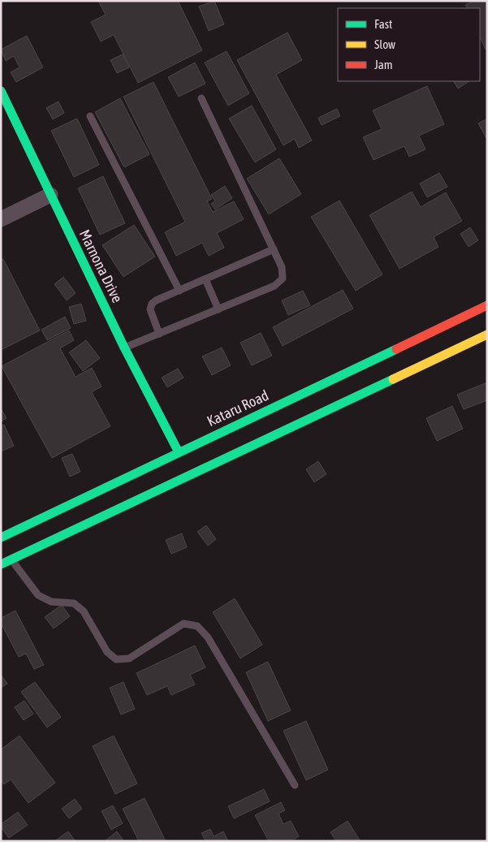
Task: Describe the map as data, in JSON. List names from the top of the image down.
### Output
{
  "streets": {
    "street": ["Marnona Drive", "Kataru Road"]
  },
  "crossings": [
    ["Marnona Drive", "Kataru Road"]
  ],
  "legend": ["Fast", "Slow", "Jam"]
}
